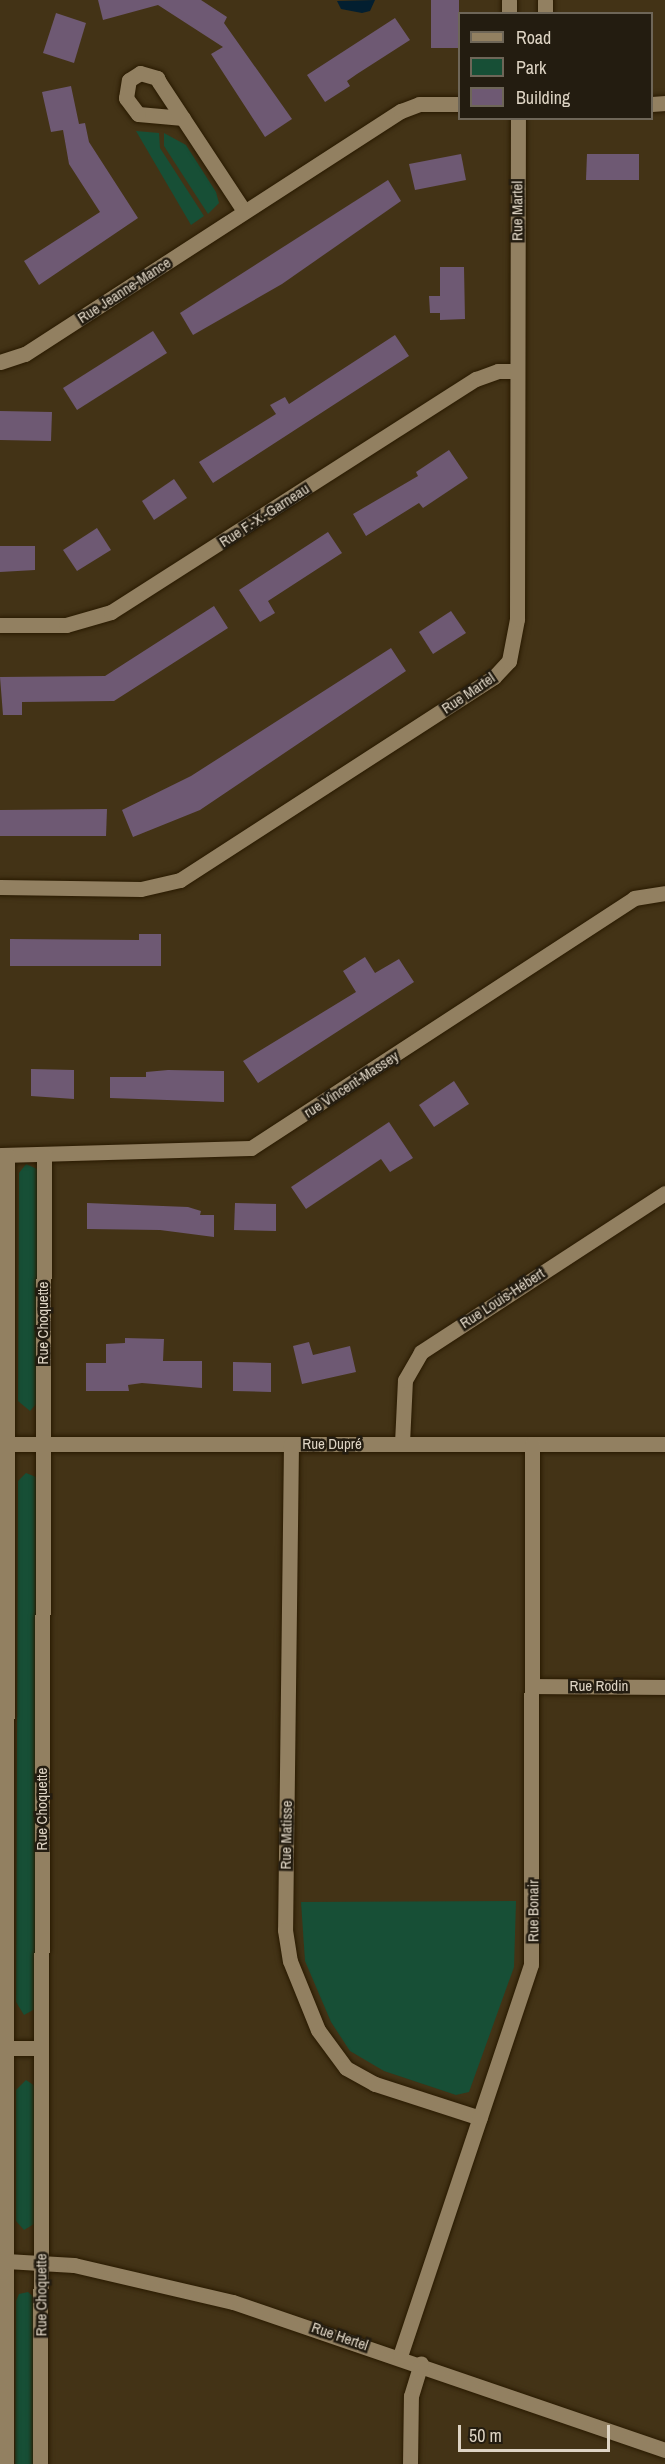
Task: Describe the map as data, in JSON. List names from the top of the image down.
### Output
{
  "streets": {
    "street": [
      "Rue Martel",
      "Rue Jeanne-Mance",
      "Rue F.-X.-Garneau",
      "rue Vincent-Massey",
      "Rue Louis-Hébert",
      "Rue Choquette",
      "Rue Dupré",
      "Rue Rodin",
      "Rue Matisse",
      "Rue Bonair",
      "Rue Hertel"
    ]
  },
  "crossings": [
    ["Rue Martel", "Rue F.-X.-Garneau"],
    ["rue Vincent-Massey", "Rue Choquette"],
    ["Rue Louis-Hébert", "Rue Dupré"],
    ["Rue Choquette", "Rue Dupré"],
    ["Rue Choquette", "Rue Hertel"],
    ["Rue Dupré", "Rue Matisse"],
    ["Rue Dupré", "Rue Bonair"],
    ["Rue Rodin", "Rue Bonair"],
    ["Rue Matisse", "Rue Bonair"],
    ["Rue Bonair", "Rue Hertel"]
  ],
  "legend": ["Road", "Park", "Building"],
  "scale_bar": "50 m"
}
